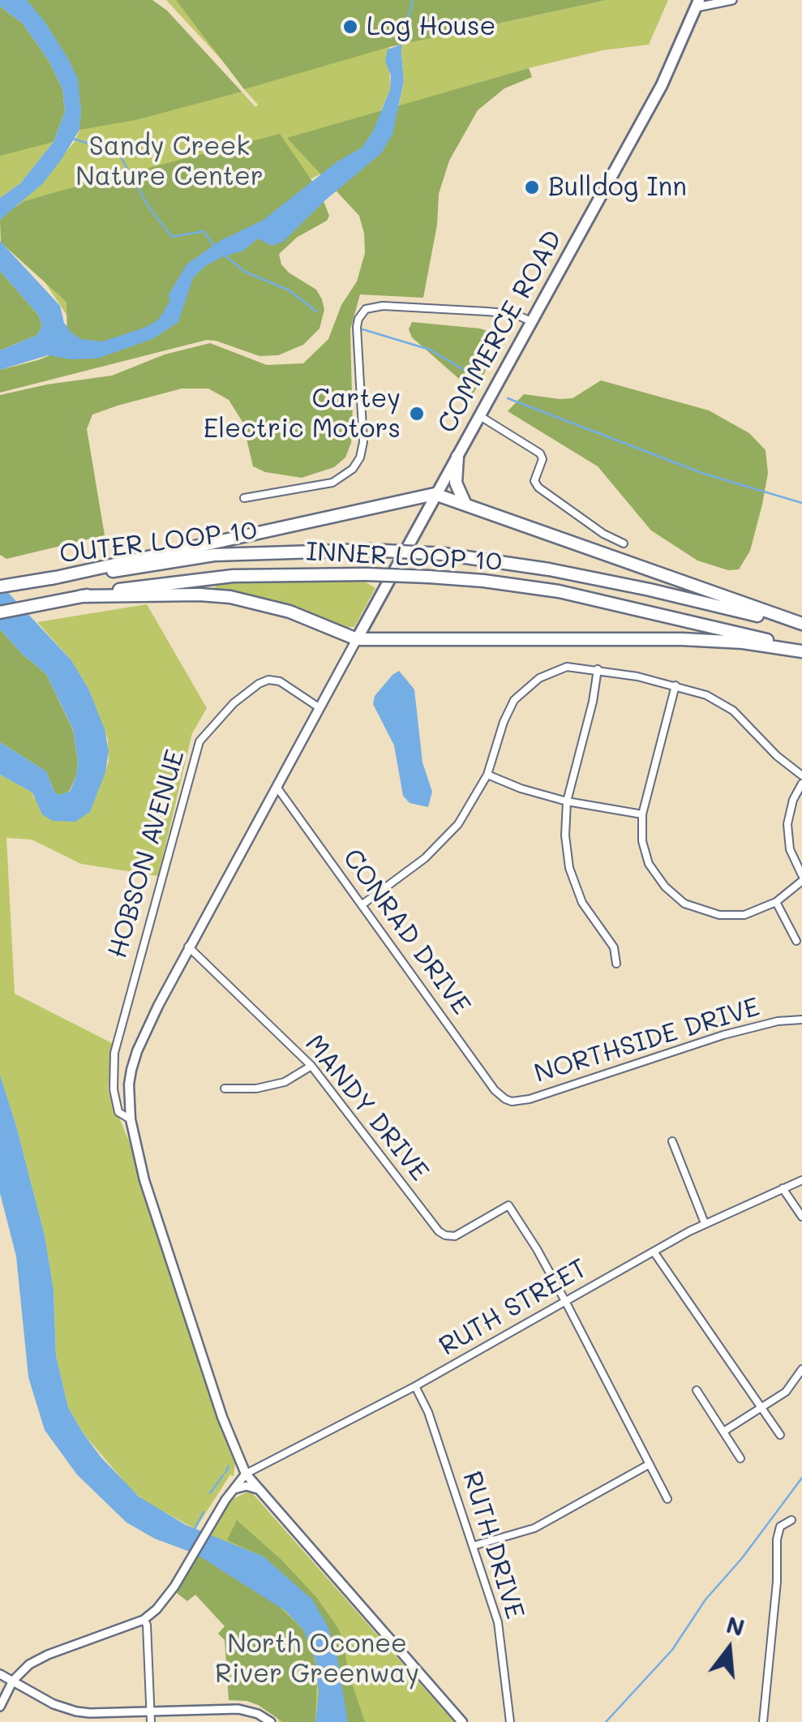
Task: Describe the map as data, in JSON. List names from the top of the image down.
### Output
{
  "streets": {
    "highway": ["COMMERCE ROAD", "OUTER LOOP 10", "INNER LOOP 10"],
    "street": [
      "HOBSON AVENUE",
      "CONRAD DRIVE",
      "NORTHSIDE DRIVE",
      "MANDY DRIVE",
      "RUTH STREET",
      "RUTH DRIVE"
    ]
  },
  "crossings": [
    ["CONRAD DRIVE", "NORTHSIDE DRIVE"],
    ["MANDY DRIVE", "RUTH STREET"],
    ["RUTH STREET", "RUTH DRIVE"]
  ],
  "parks": ["Sandy Creek Nature Center", "North Oconee River Greenway"],
  "places": ["Log House", "Bulldog Inn", "Cartey Electric Motors"],
  "north": "top"
}
